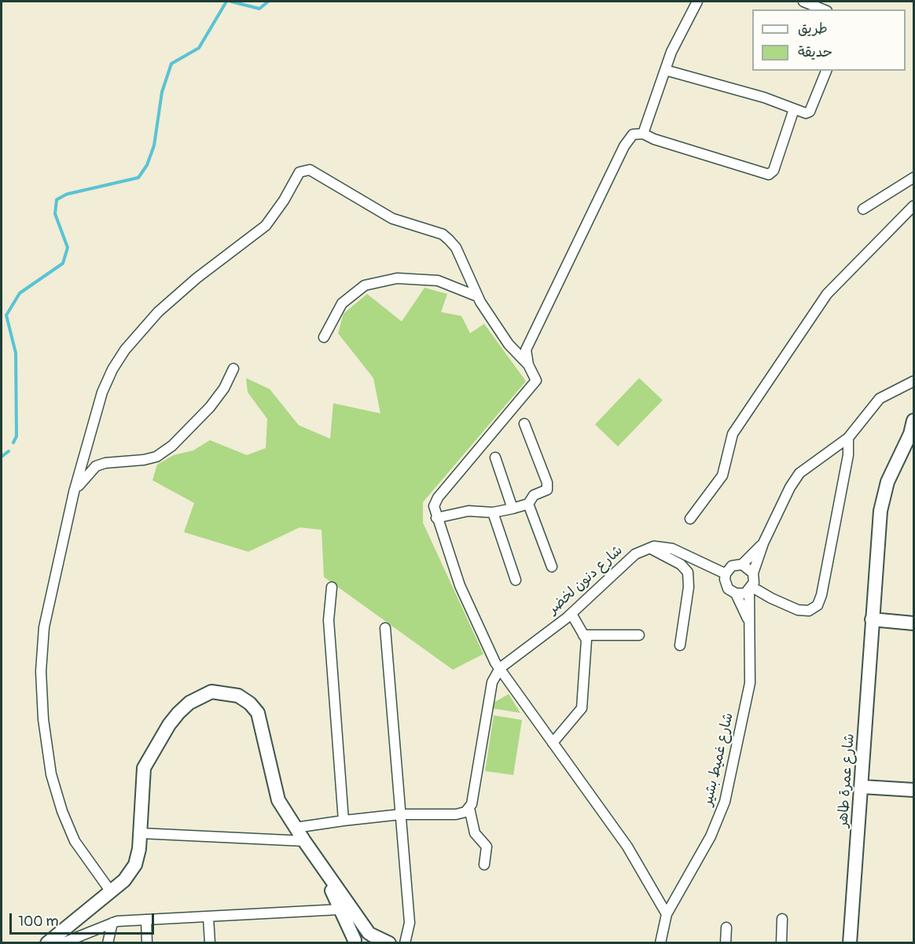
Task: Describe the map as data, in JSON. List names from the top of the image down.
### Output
{
  "streets": {
    "main road": ["شارع عمرة طاهر"],
    "street": ["شارع دنون لخضر", "شارع غميط بشير"]
  },
  "legend": ["طريق", "حديقة"],
  "scale_bar": "100 m"
}
